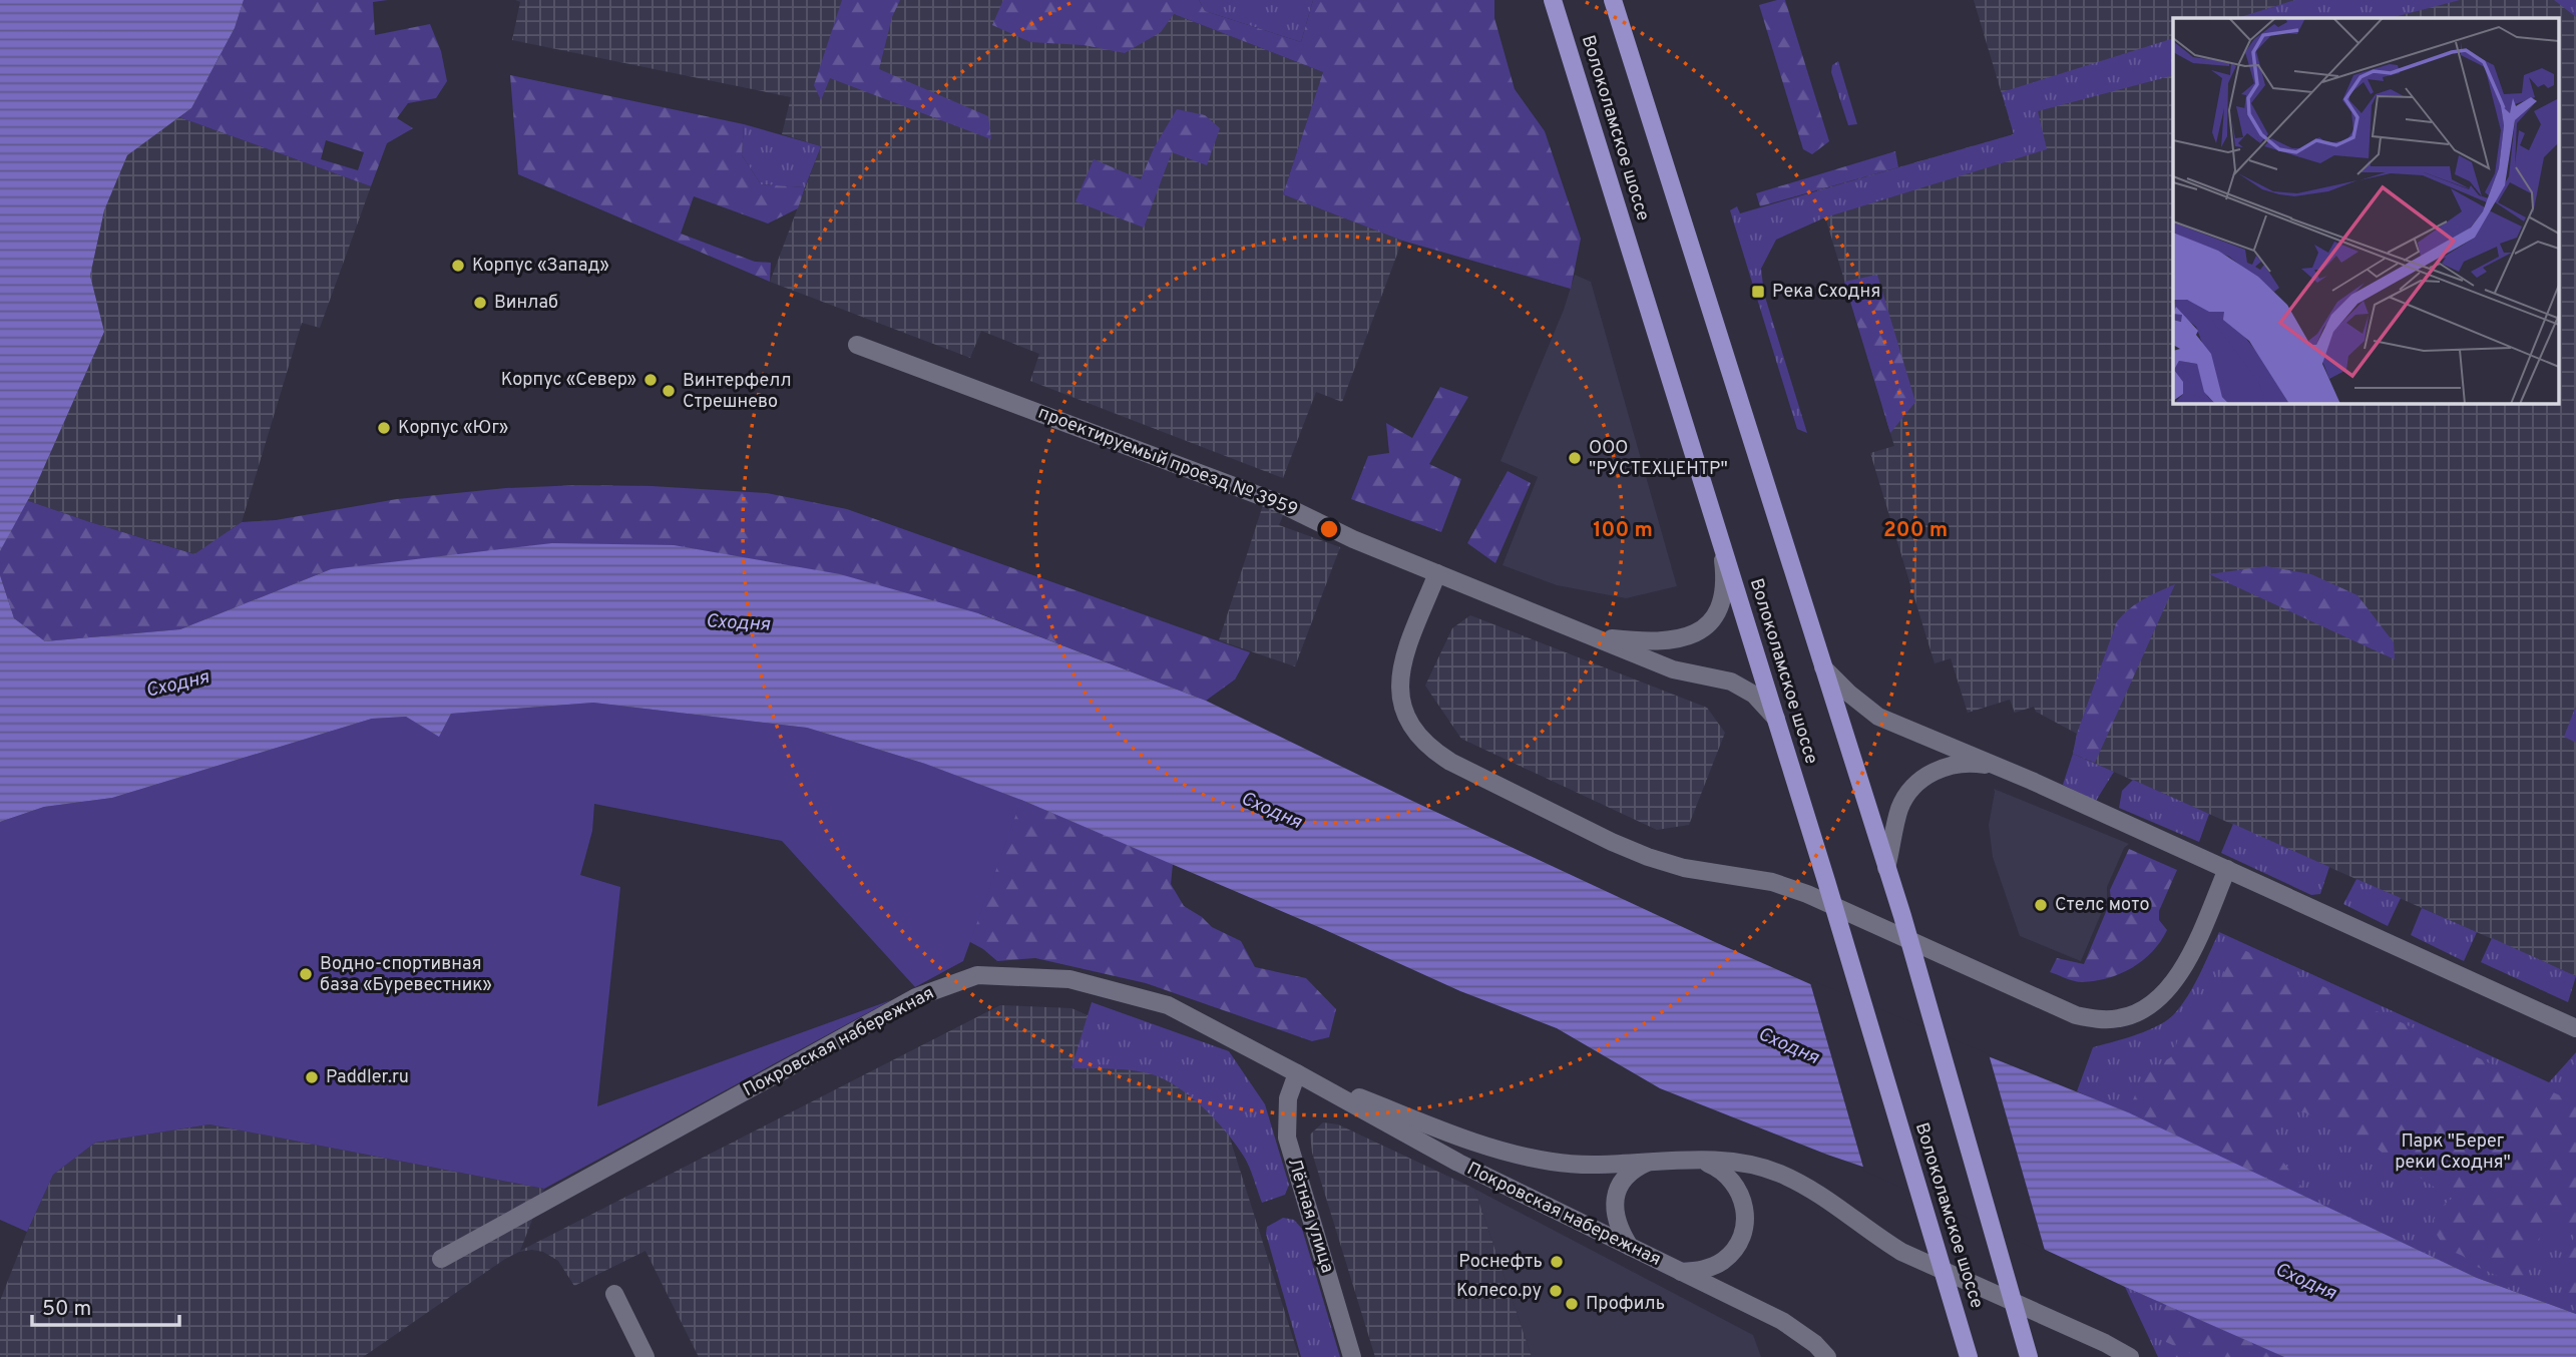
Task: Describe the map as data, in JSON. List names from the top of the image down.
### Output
{
  "streets": {
    "main road": ["Волоколамское шоссе"],
    "street": ["проектируемый проезд № 3959", "Покровская набережная", "Лётная улица"]
  },
  "crossings": [
    ["Волоколамское шоссе", "проектируемый проезд № 3959"],
    ["Покровская набережная", "Лётная улица"]
  ],
  "water": ["Сходня"],
  "parks": ["Парк \"Берег реки Сходня\""],
  "places": {
    "other": [
      "Корпус «Запад»",
      "Винлаб",
      "Корпус «Север»",
      "Винтерфелл Стрешнево",
      "Корпус «Юг»",
      "ООО \"РУСТЕХЦЕНТР\"",
      "Стелс мото",
      "Водно-спортивная база «Буревестник»",
      "Paddler.ru",
      "Роснефть",
      "Колесо.ру",
      "Профиль"
    ],
    "transit": ["Река Сходня"]
  },
  "scale_bar": "50 m",
  "rings": ["100 m", "200 m"]
}
